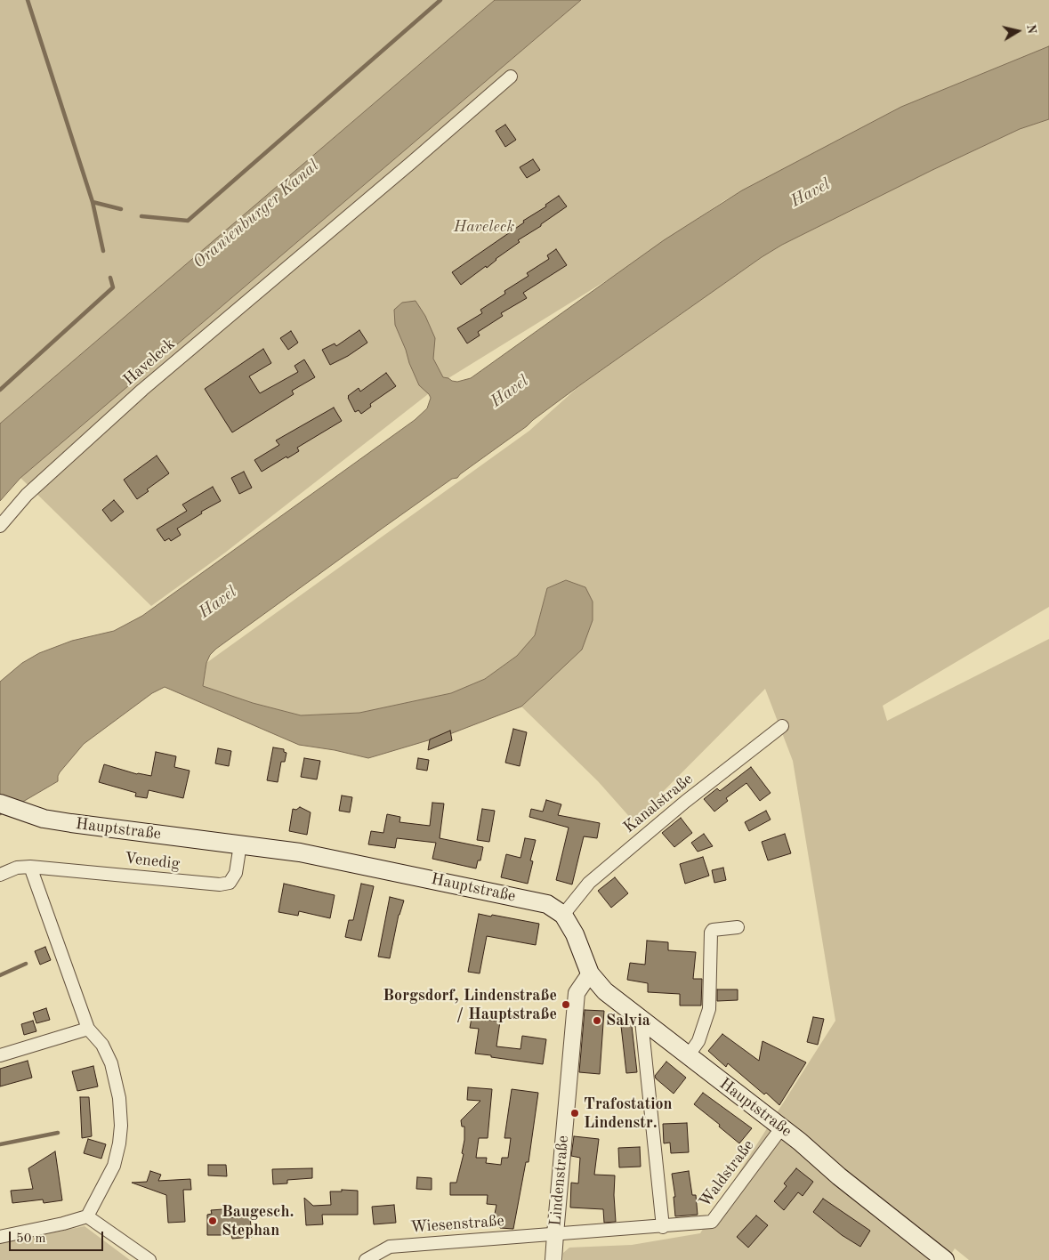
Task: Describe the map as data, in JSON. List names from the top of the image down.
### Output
{
  "streets": {
    "main road": ["Hauptstraße"],
    "street": [
      "Haveleck",
      "Kanalstraße",
      "Venedig",
      "Waldstraße",
      "Lindenstraße",
      "Wiesenstraße"
    ]
  },
  "crossings": [
    ["Kanalstraße", "Hauptstraße"],
    ["Hauptstraße", "Venedig"],
    ["Hauptstraße", "Waldstraße"],
    ["Hauptstraße", "Lindenstraße"],
    ["Waldstraße", "Lindenstraße"],
    ["Waldstraße", "Wiesenstraße"],
    ["Lindenstraße", "Wiesenstraße"]
  ],
  "water": ["Havel", "Oranienburger Kanal"],
  "parks": ["Haveleck"],
  "places": [
    "Borgsdorf, Lindenstraße / Hauptstraße",
    "Salvia",
    "Trafostation Lindenstr.",
    "Baugesch. Stephan"
  ],
  "scale_bar": "50 m",
  "north": "right"
}
